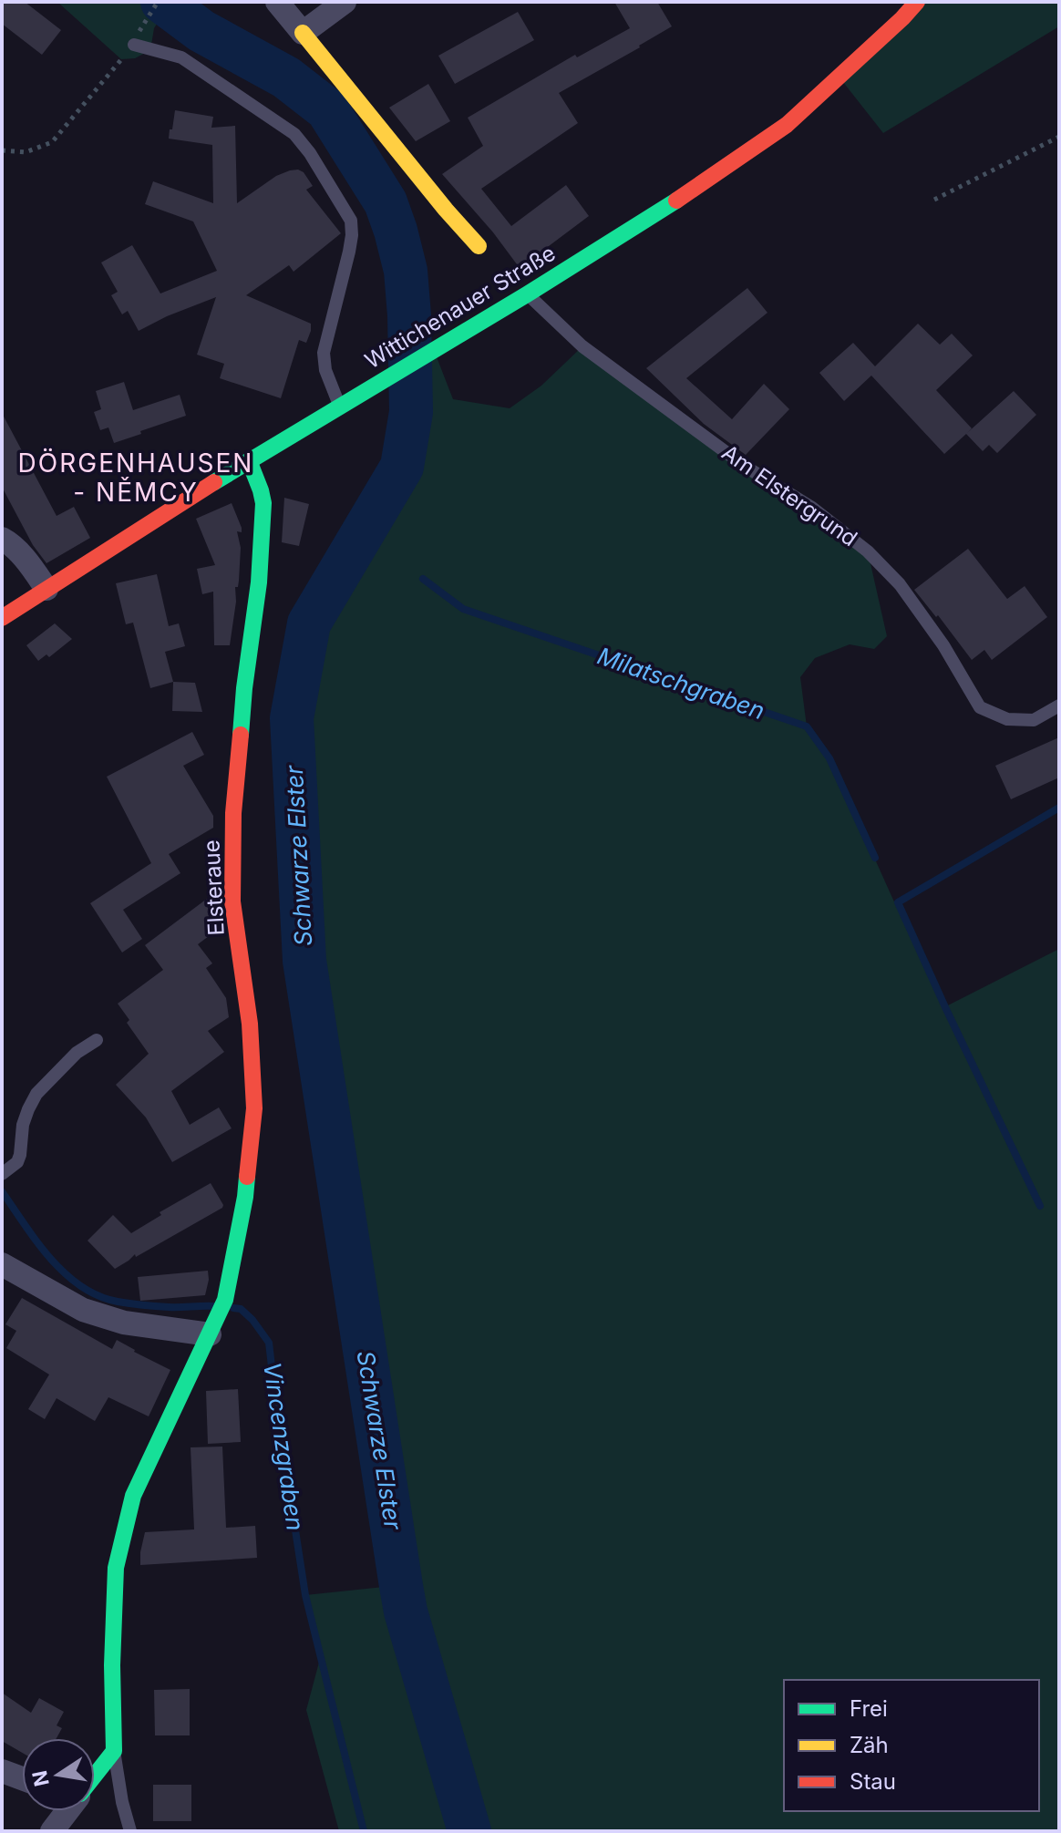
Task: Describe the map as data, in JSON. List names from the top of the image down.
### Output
{
  "streets": {
    "street": ["Wittichenauer Straße", "Elsteraue"],
    "lane": ["Am Elstergrund"]
  },
  "crossings": [
    ["Wittichenauer Straße", "Am Elstergrund"],
    ["Wittichenauer Straße", "Elsteraue"]
  ],
  "districts": ["DÖRGENHAUSEN - NĚMCY"],
  "water": ["Milatschgraben", "Schwarze Elster", "Vincenzgraben"],
  "legend": ["Frei", "Zäh", "Stau"],
  "north": "left"
}
